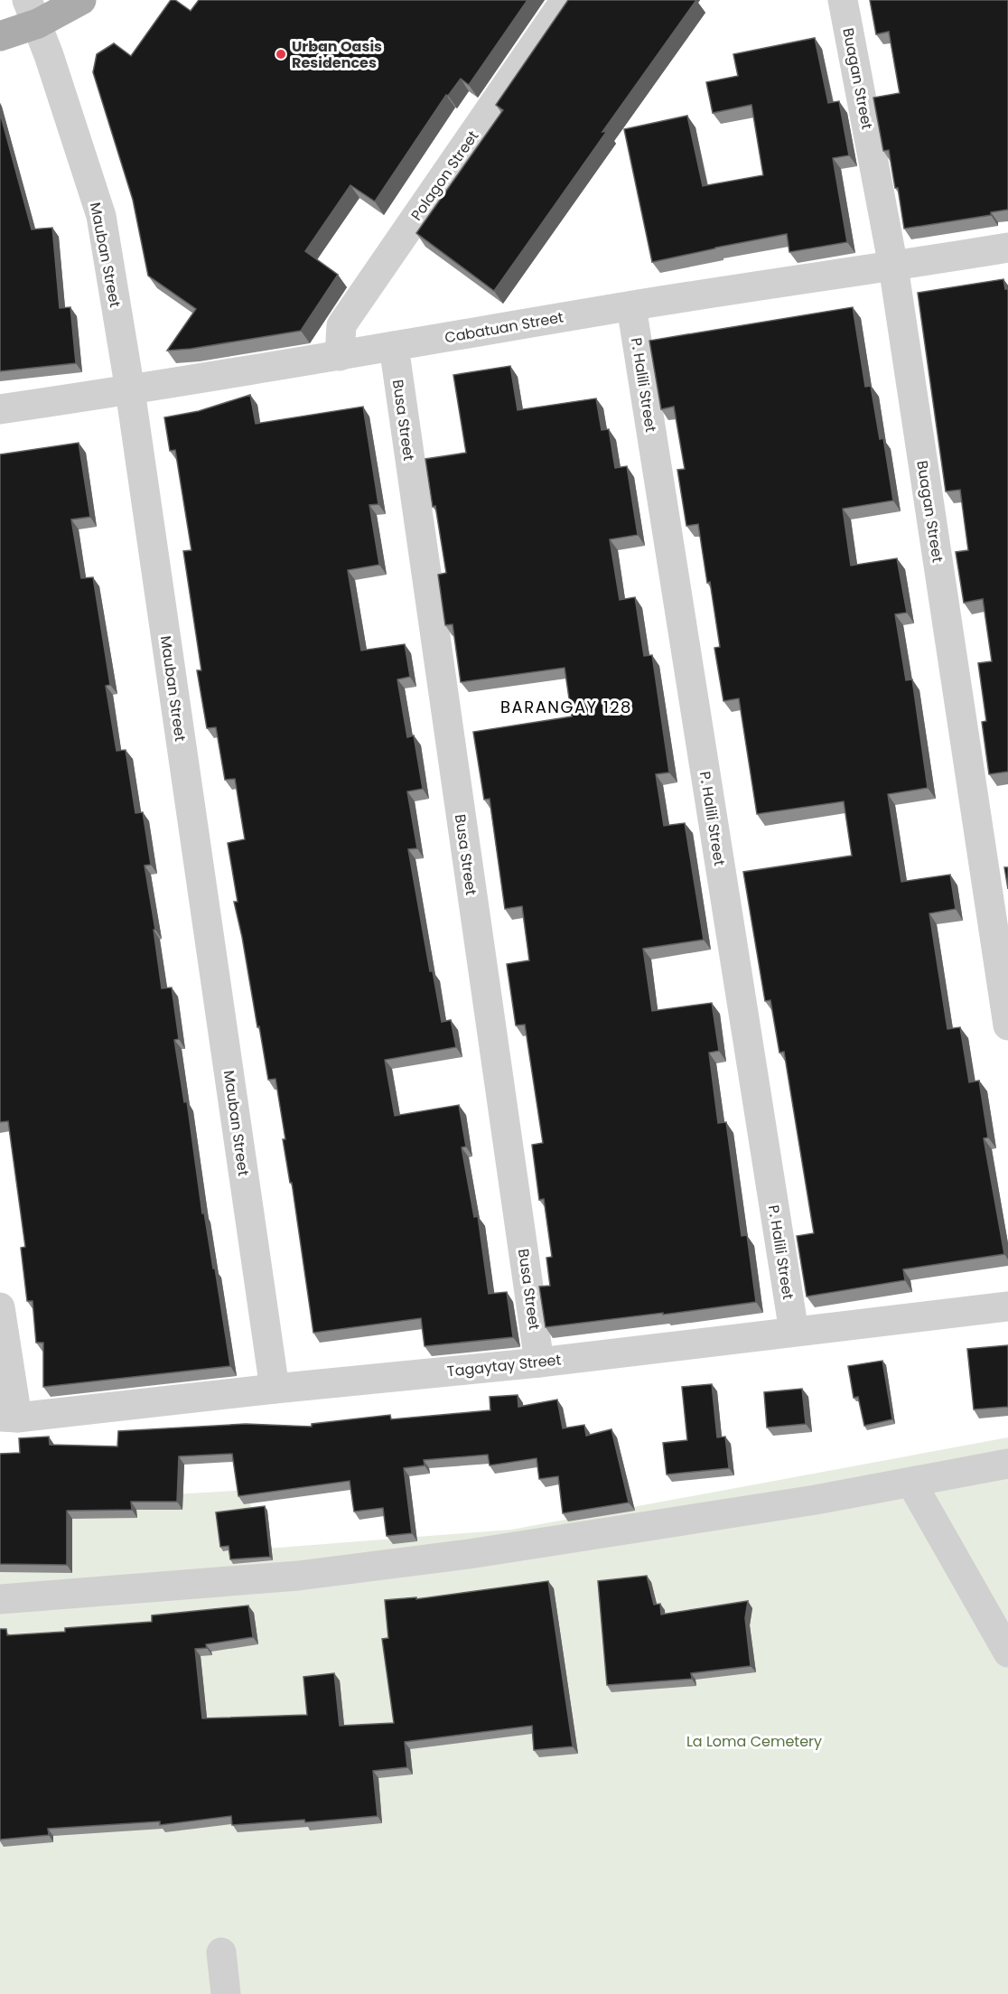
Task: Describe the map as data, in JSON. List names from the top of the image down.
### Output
{
  "streets": {
    "street": [
      "Buagan Street",
      "Polagon Street",
      "Mauban Street",
      "Cabatuan Street",
      "P. Halili Street",
      "Busa Street",
      "Tagaytay Street"
    ]
  },
  "crossings": [
    ["Buagan Street", "Cabatuan Street"],
    ["Polagon Street", "Cabatuan Street"],
    ["Mauban Street", "Cabatuan Street"],
    ["Mauban Street", "Tagaytay Street"],
    ["Cabatuan Street", "P. Halili Street"],
    ["Cabatuan Street", "Busa Street"],
    ["P. Halili Street", "Tagaytay Street"],
    ["Busa Street", "Tagaytay Street"]
  ],
  "districts": ["BARANGAY 128"],
  "parks": ["La Loma Cemetery"],
  "places": ["Urban Oasis Residences"]
}
